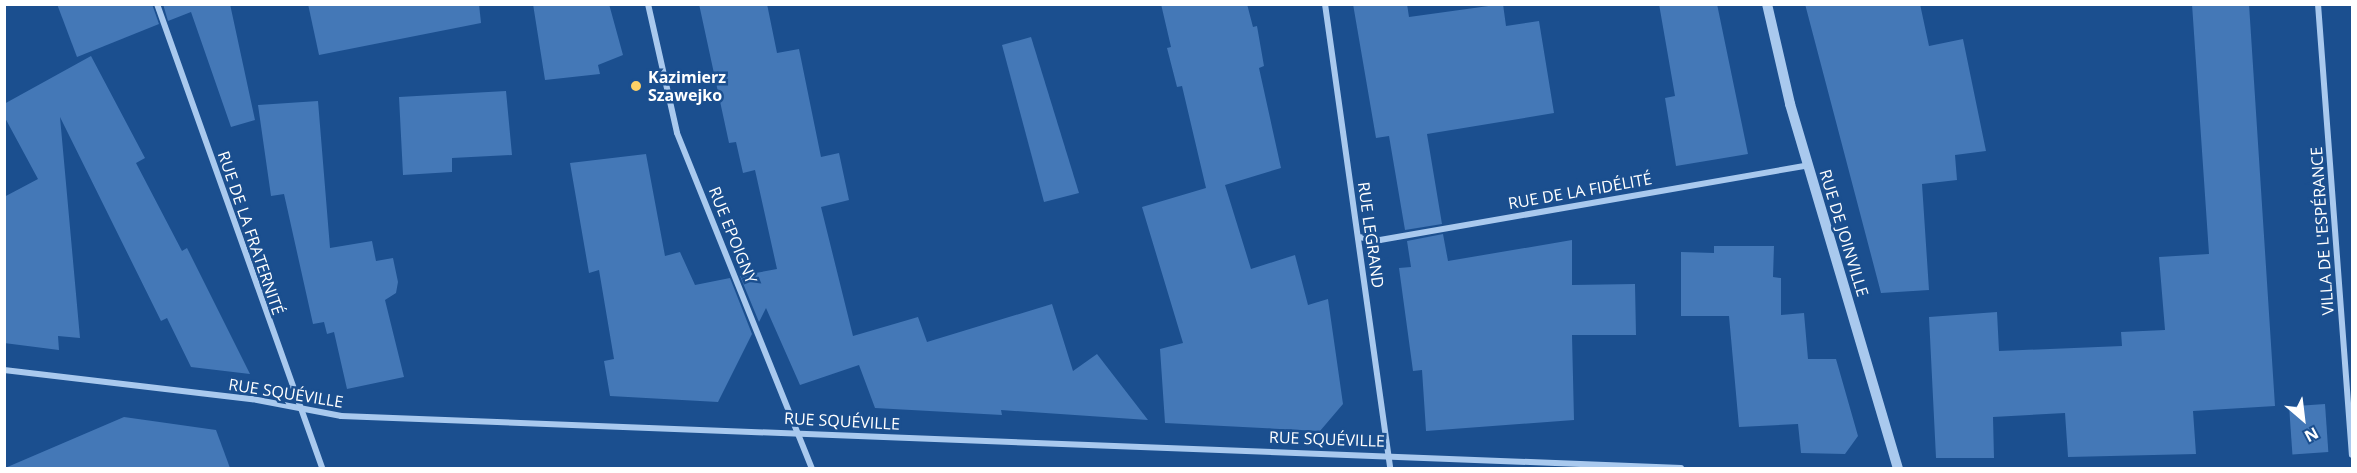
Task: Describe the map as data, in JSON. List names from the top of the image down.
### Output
{
  "streets": {
    "street": [
      "RUE DE LA FIDÉLITÉ",
      "VILLA DE L'ESPÉRANCE",
      "RUE DE LA FRATERNITÉ",
      "RUE DE JOINVILLE",
      "RUE EPOIGNY",
      "RUE LEGRAND",
      "RUE SQUÉVILLE"
    ]
  },
  "crossings": [
    ["RUE DE LA FIDÉLITÉ", "RUE DE JOINVILLE"],
    ["RUE DE LA FIDÉLITÉ", "RUE LEGRAND"],
    ["RUE DE LA FRATERNITÉ", "RUE SQUÉVILLE"],
    ["RUE EPOIGNY", "RUE SQUÉVILLE"],
    ["RUE LEGRAND", "RUE SQUÉVILLE"]
  ],
  "places": ["Kazimierz Szawejko"],
  "north": "bottom right"
}
